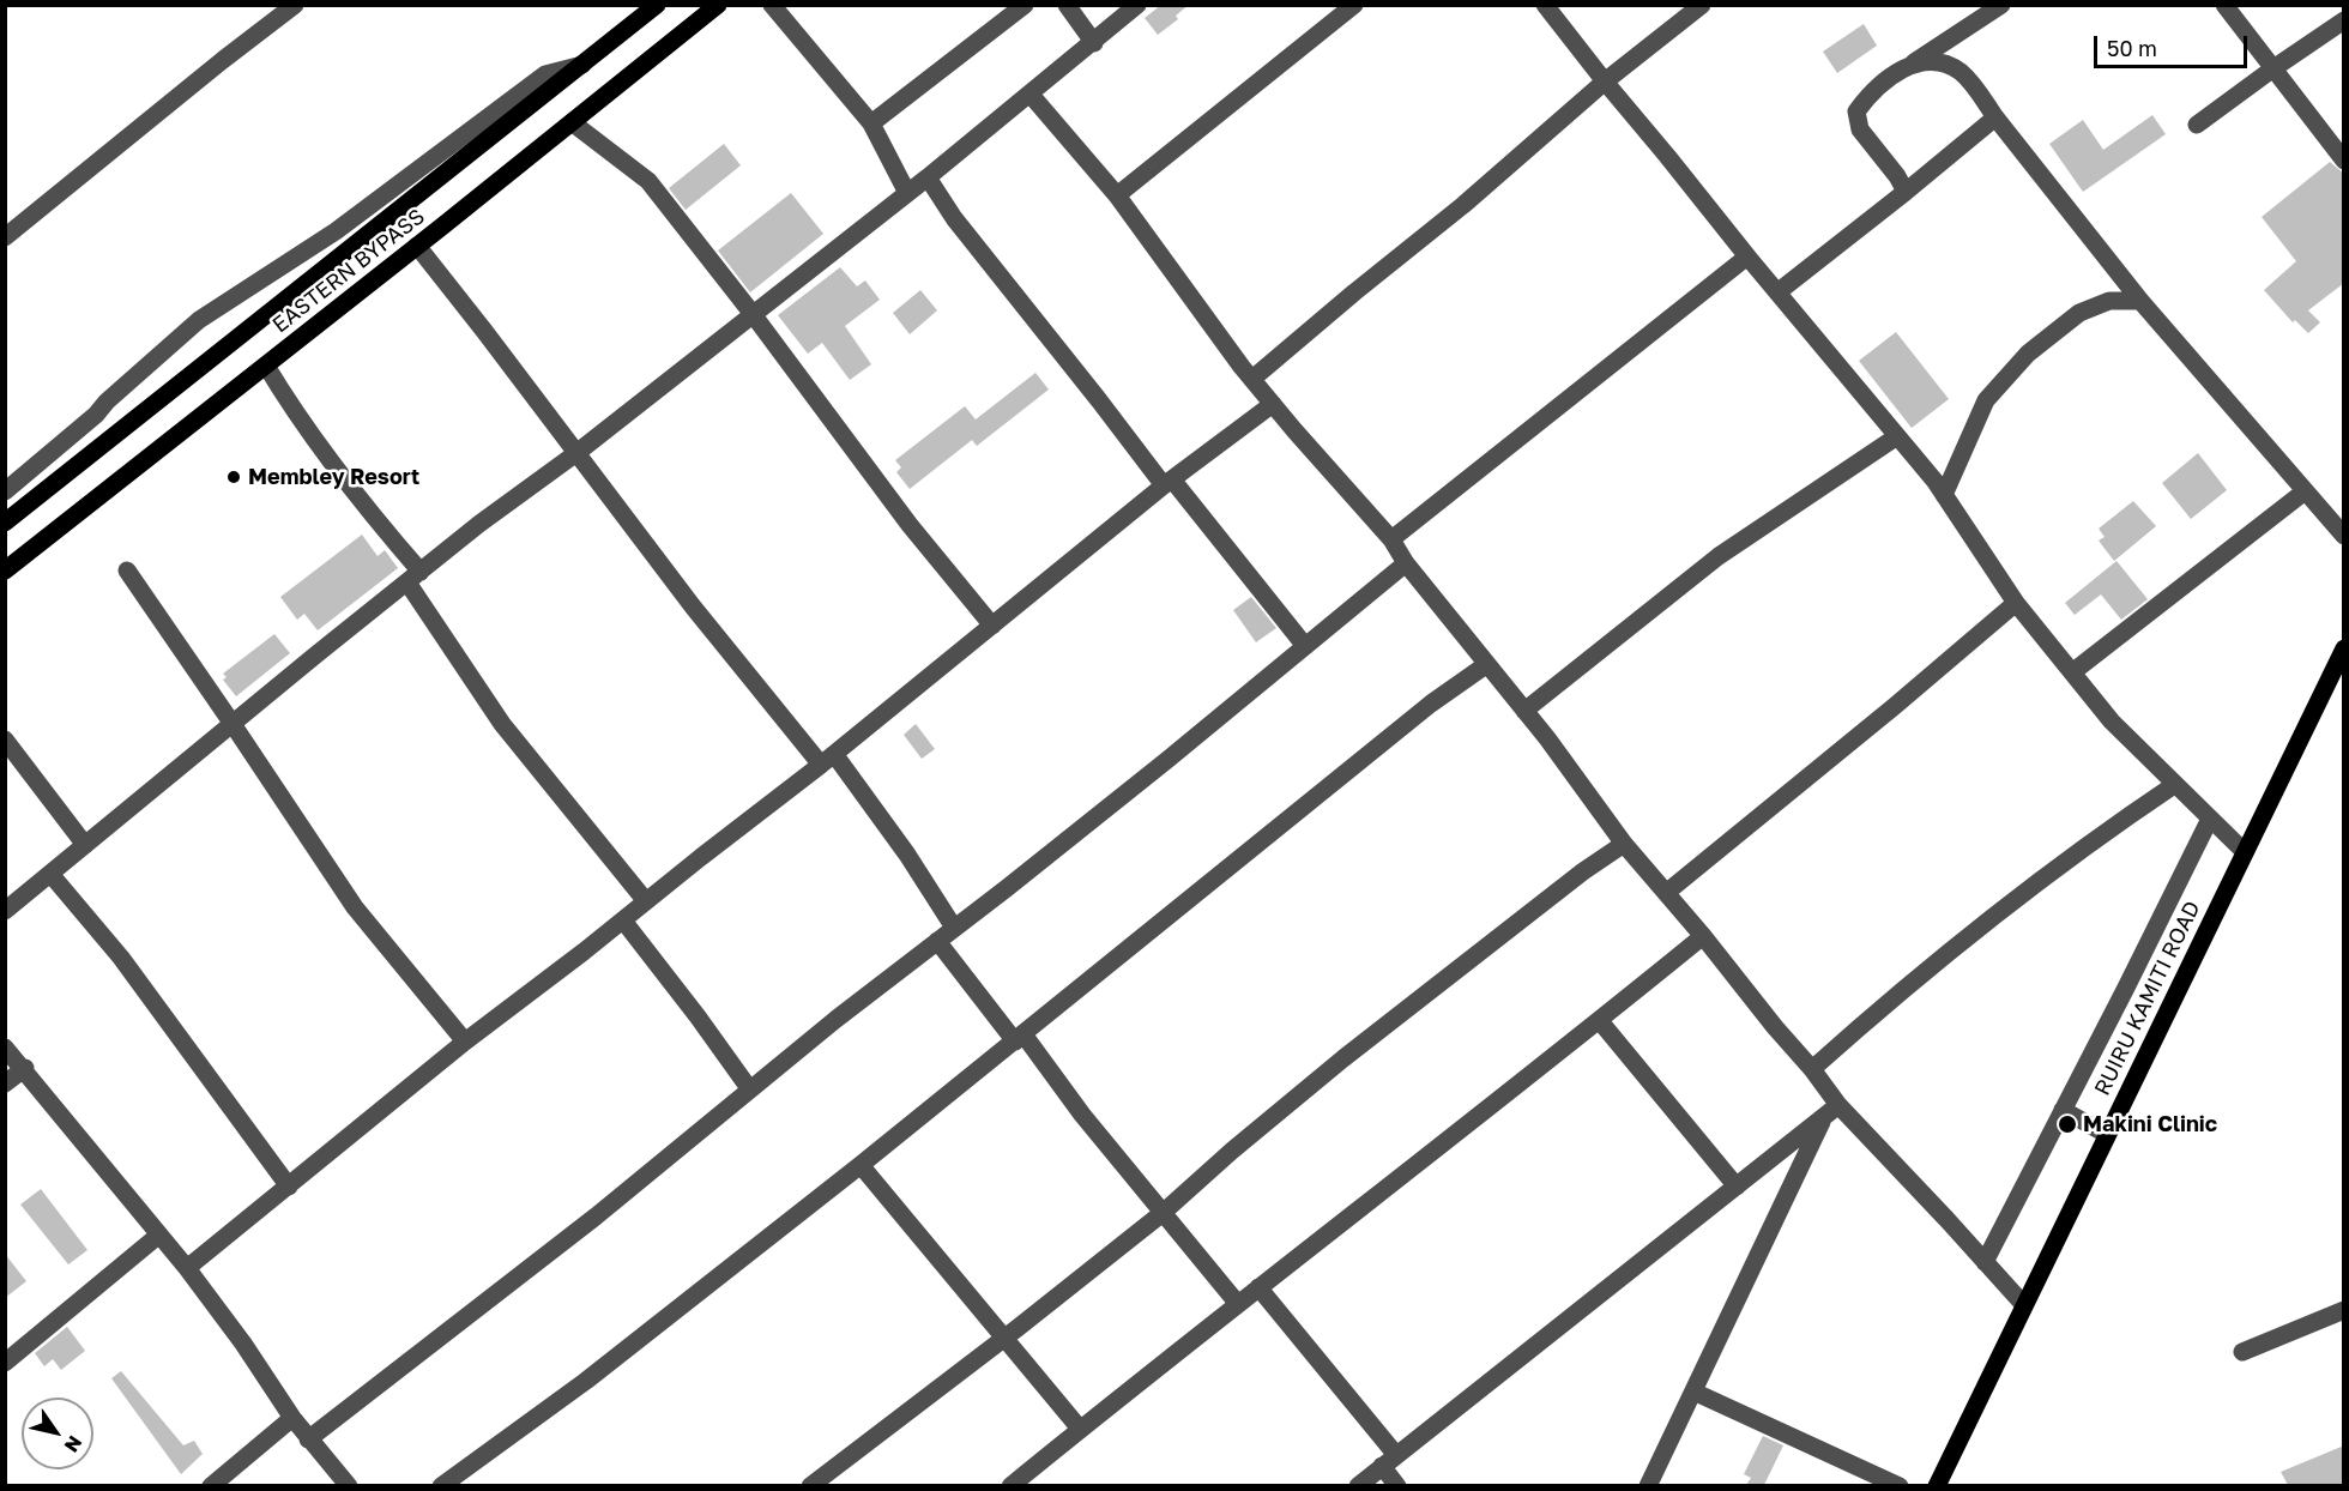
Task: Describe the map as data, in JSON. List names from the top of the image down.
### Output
{
  "streets": {
    "main road": ["EASTERN BYPASS", "RUIRU KAMITI ROAD"]
  },
  "places": ["Membley Resort", "Makini Clinic"],
  "scale_bar": "50 m",
  "north": "bottom right"
}
